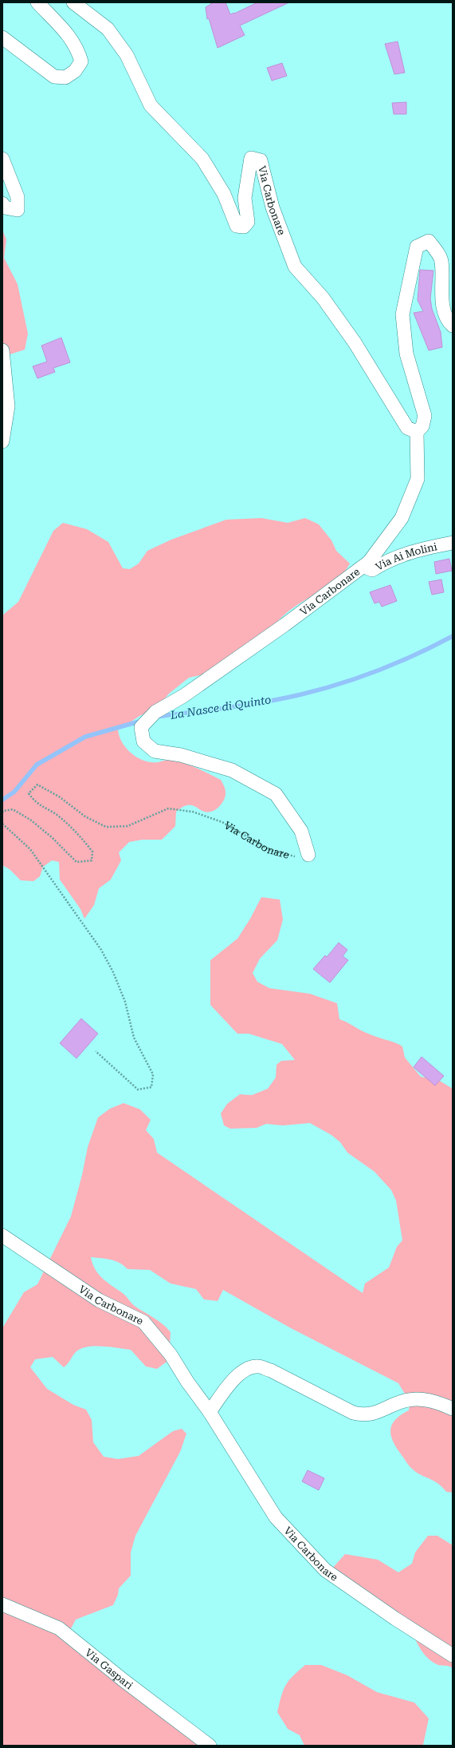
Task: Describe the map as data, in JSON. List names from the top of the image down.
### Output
{
  "streets": {
    "street": ["Via Carbonare", "Via Ai Molini", "Via Gaspari"]
  },
  "crossings": [
    ["Via Carbonare", "Via Ai Molini"]
  ],
  "water": ["La Nasce di Quinto"]
}
